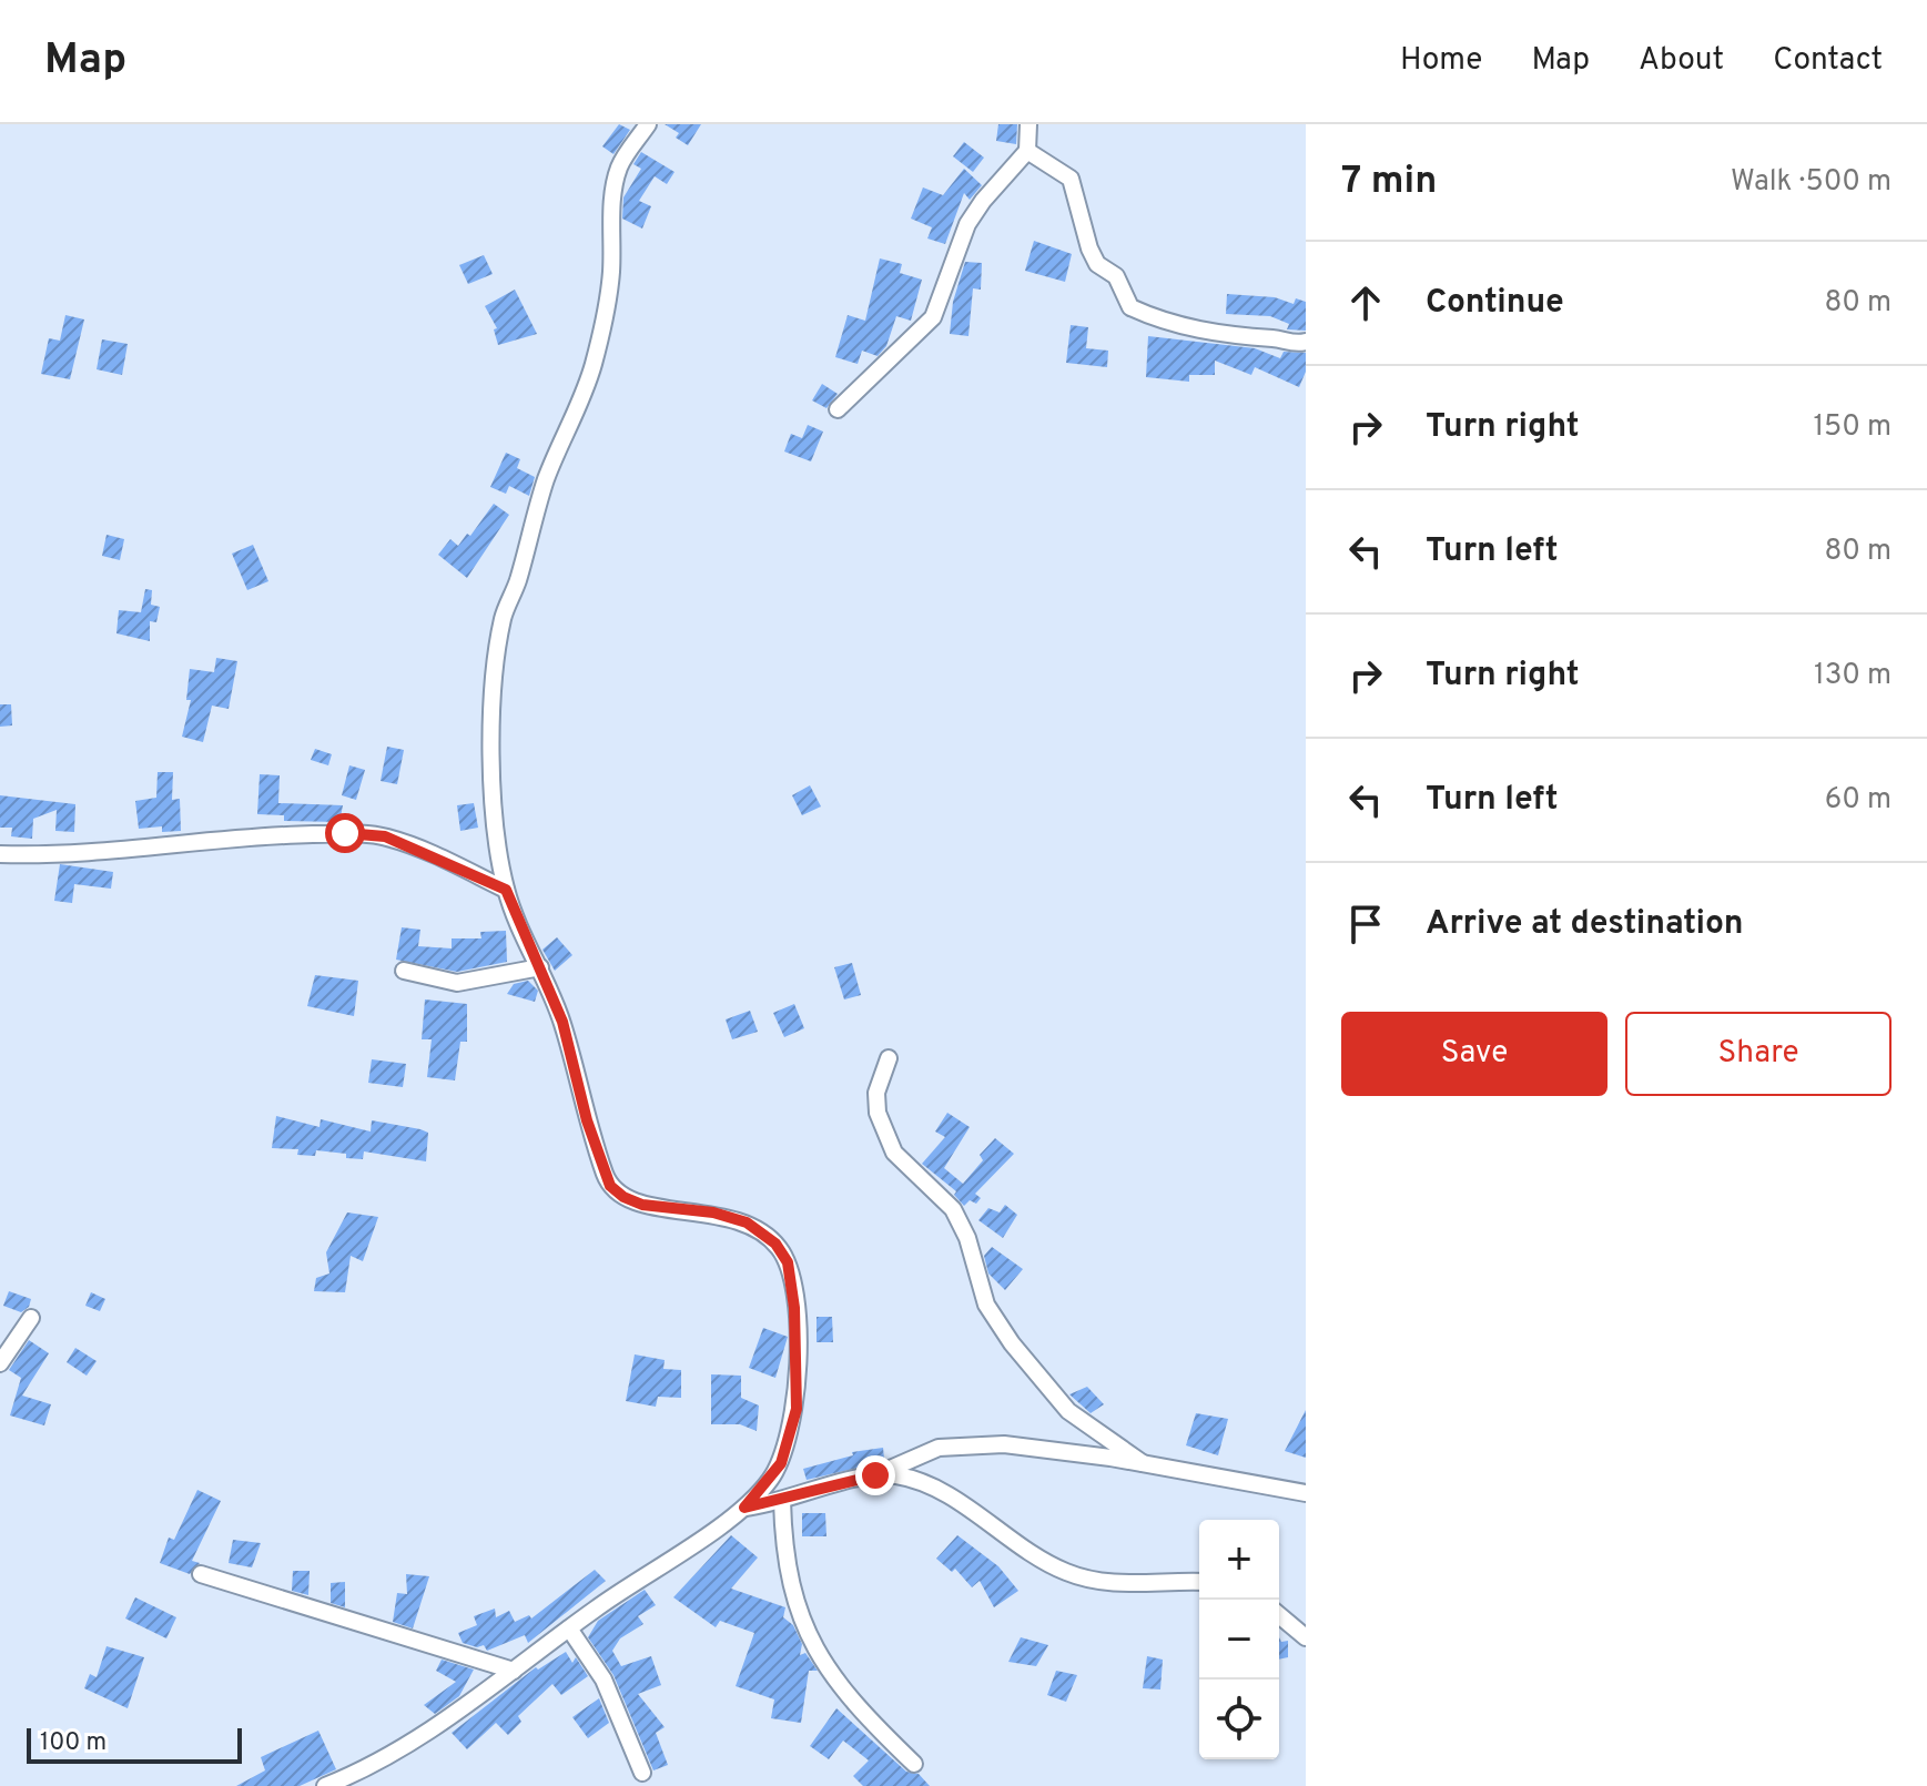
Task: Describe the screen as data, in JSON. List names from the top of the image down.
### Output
{
  "scale_bar": "100 m",
  "page": {
    "header": "Map",
    "nav": [
      "Home",
      "Map",
      "About",
      "Contact"
    ],
    "heading": ["7 min", "Walk · 500 m"],
    "list": [
      ["Continue", "80 m"],
      ["Turn right", "150 m"],
      ["Turn left", "80 m"],
      ["Turn right", "130 m"],
      ["Turn left", "60 m"],
      "Arrive at destination"
    ],
    "buttons": ["Save", "Share"],
    "map_buttons": ["+", "−"],
    "scale": "100 m"
  }
}
